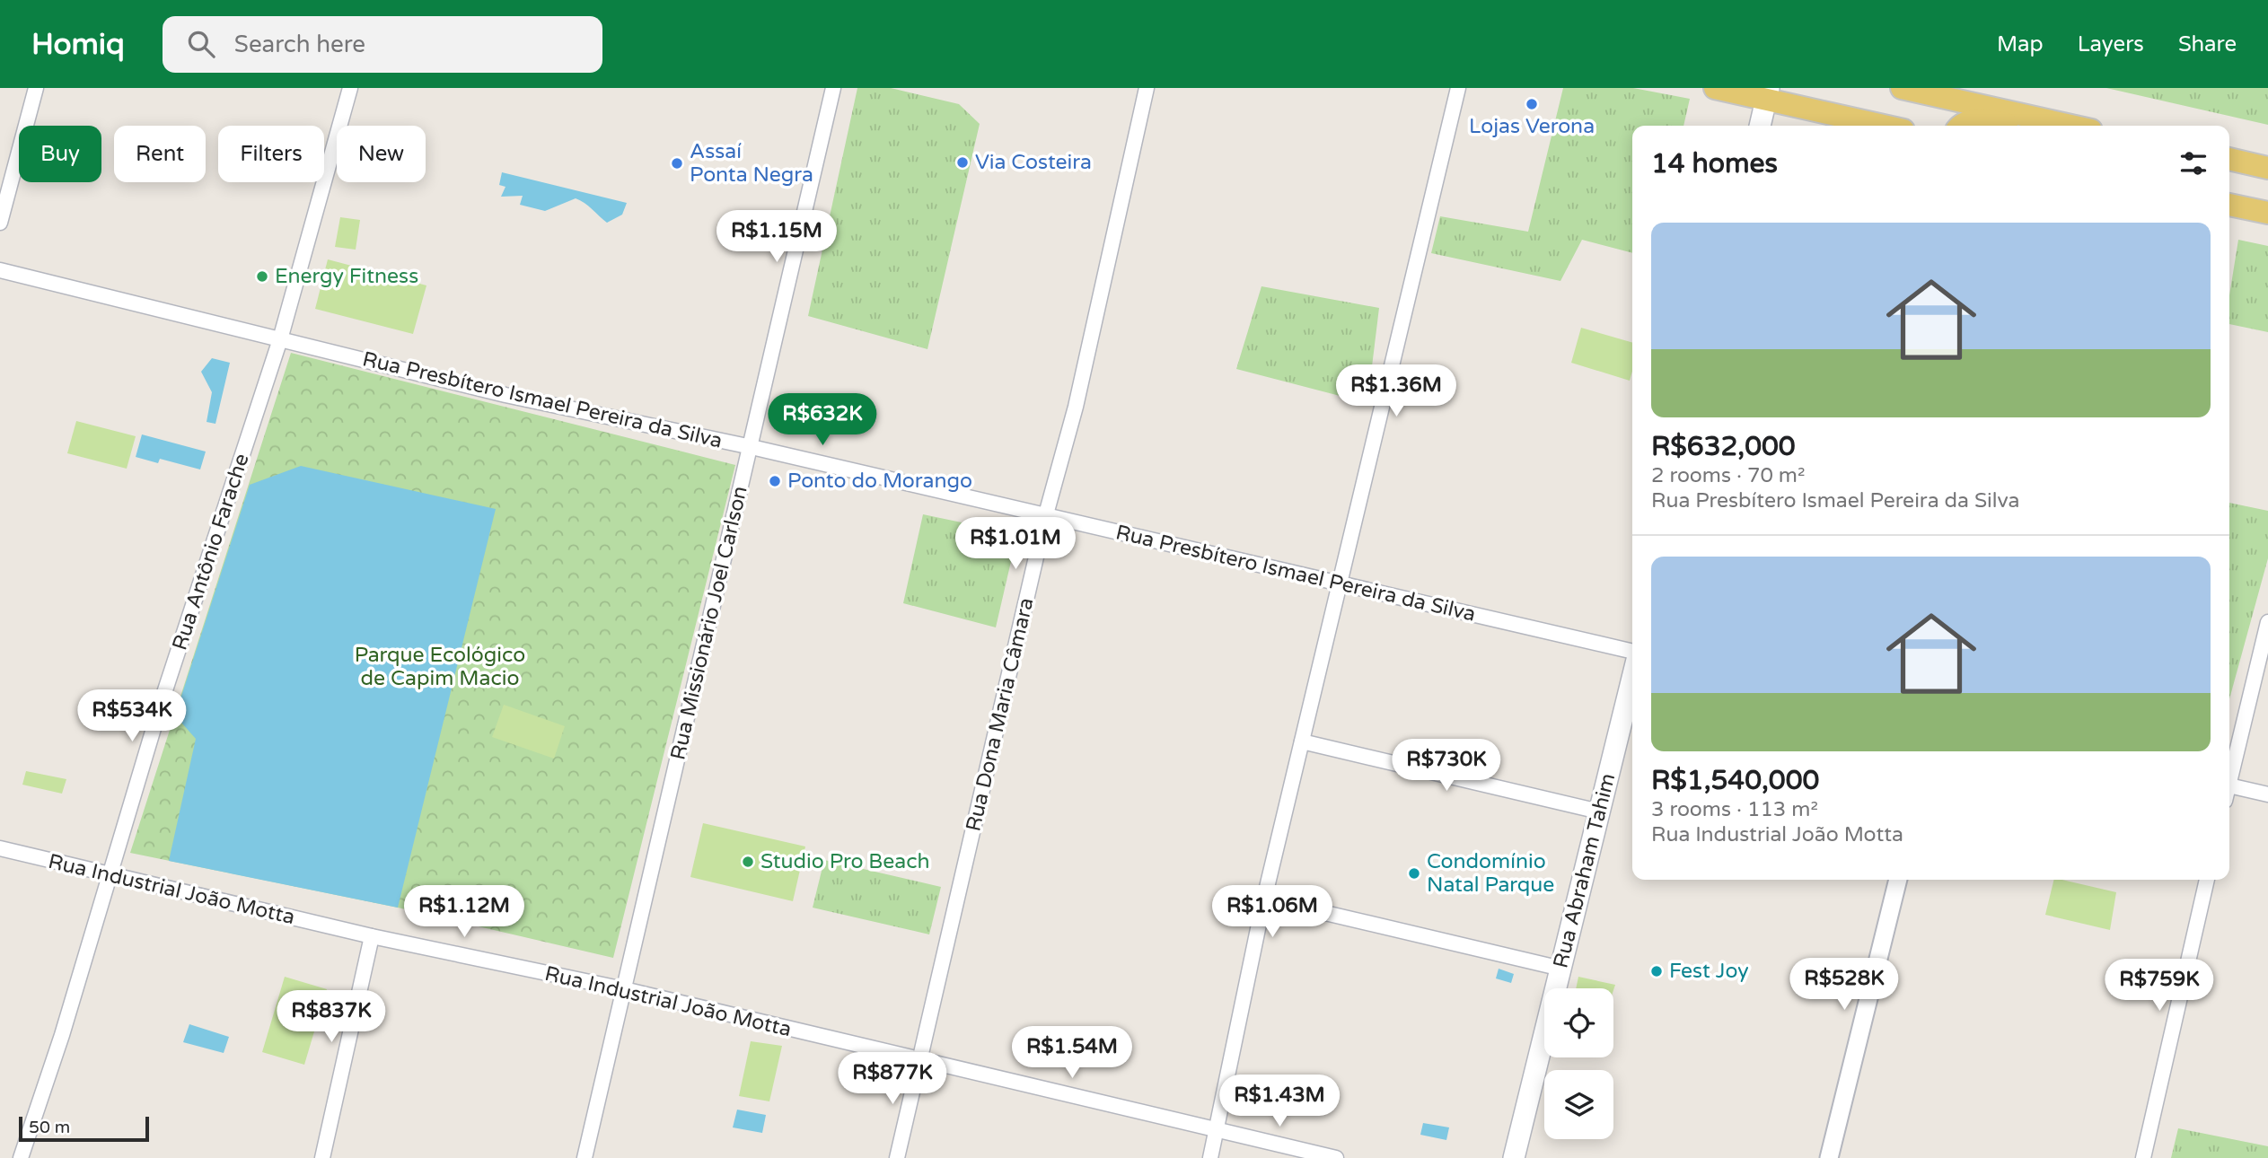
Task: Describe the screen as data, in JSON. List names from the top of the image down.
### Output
{
  "streets": {
    "main road": ["Rua Abraham Tahim"],
    "street": [
      "Rua Presbítero Ismael Pereira da Silva",
      "Rua Antônio Farache",
      "Rua Missionário Joel Carlson",
      "Rua Dona Maria Câmara",
      "Rua Industrial João Motta"
    ]
  },
  "crossings": [
    ["Rua Presbítero Ismael Pereira da Silva", "Rua Antônio Farache"],
    ["Rua Presbítero Ismael Pereira da Silva", "Rua Missionário Joel Carlson"],
    ["Rua Presbítero Ismael Pereira da Silva", "Rua Dona Maria Câmara"],
    ["Rua Antônio Farache", "Rua Industrial João Motta"],
    ["Rua Missionário Joel Carlson", "Rua Industrial João Motta"],
    ["Rua Dona Maria Câmara", "Rua Industrial João Motta"]
  ],
  "parks": ["Parque Ecológico de Capim Macio"],
  "places": [
    "Lojas Verona",
    "Via Costeira",
    "Assaí Ponta Negra",
    "Energy Fitness",
    "Ponto do Morango",
    "Studio Pro Beach",
    "Condomínio Natal Parque",
    "Fest Joy"
  ],
  "scale_bar": "50 m",
  "page": {
    "header": "Homiq",
    "search": "Search here",
    "nav": ["Map", "Layers", "Share"],
    "chip": [
      "Buy",
      "Rent",
      "Filters",
      "New"
    ],
    "heading": "14 homes",
    "list": [
      {
        "name": "R$632,000",
        "note": "2 rooms · 70 m² · Rua Presbítero Ismael Pereira da Silva"
      },
      {
        "name": "R$1,540,000",
        "note": "3 rooms · 113 m² · Rua Industrial João Motta"
      }
    ],
    "price": [
      "R$1.15M",
      "R$1.36M",
      "R$632K",
      "R$1.01M",
      "R$534K",
      "R$730K",
      "R$1.12M",
      "R$1.06M",
      "R$528K",
      "R$759K",
      "R$837K",
      "R$1.54M",
      "R$877K",
      "R$1.43M"
    ],
    "scale": "50 m"
  }
}
